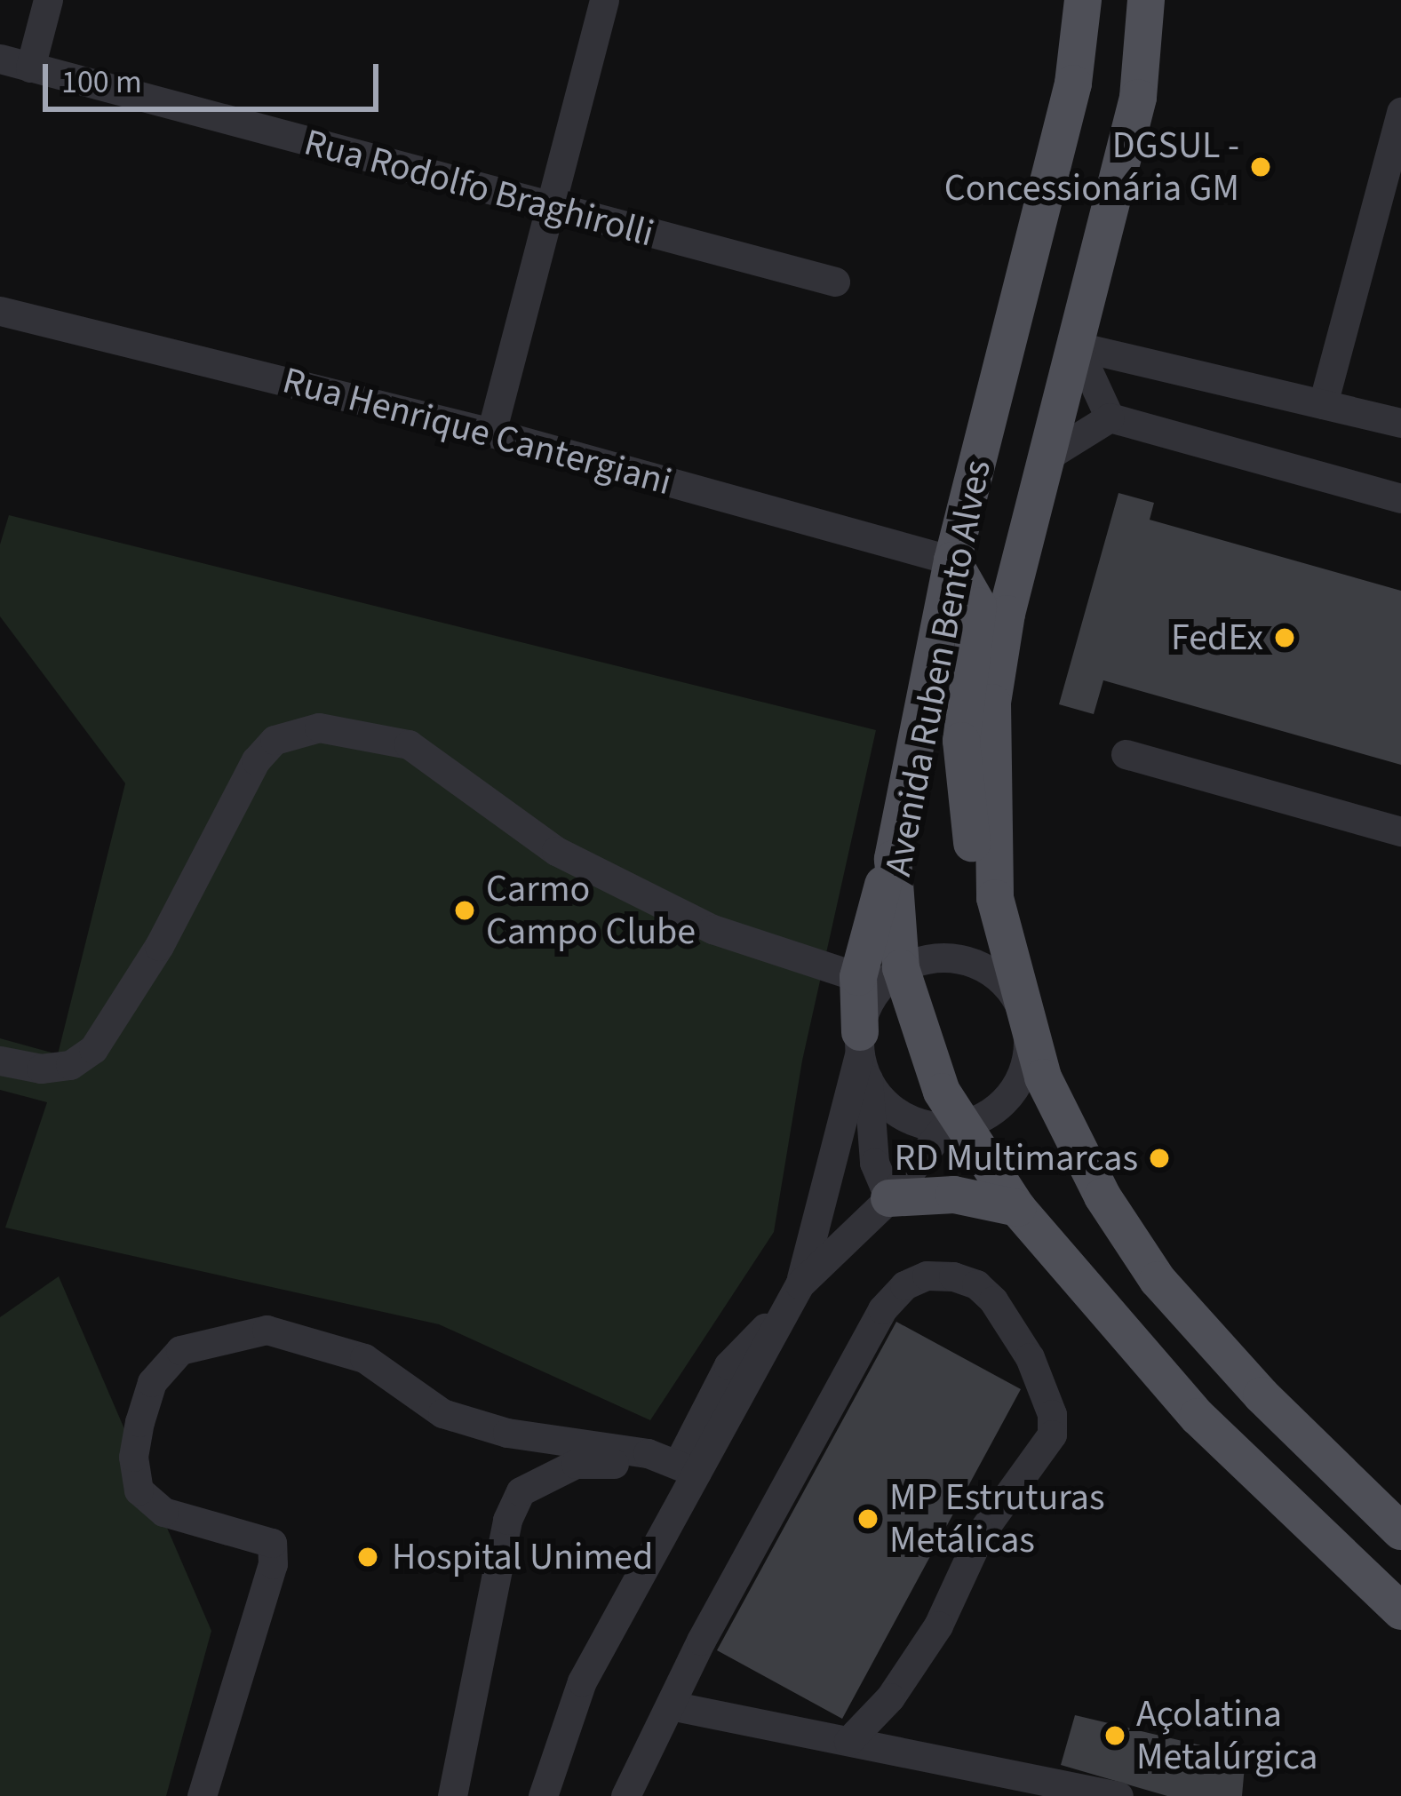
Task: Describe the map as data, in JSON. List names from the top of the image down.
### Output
{
  "streets": {
    "main road": ["Avenida Ruben Bento Alves"],
    "street": ["Rua Rodolfo Braghirolli", "Rua Henrique Cantergiani"]
  },
  "crossings": [
    ["Rua Henrique Cantergiani", "Avenida Ruben Bento Alves"]
  ],
  "places": [
    "DGSUL - Concessionária GM",
    "FedEx",
    "Carmo Campo Clube",
    "RD Multimarcas",
    "MP Estruturas Metálicas",
    "Hospital Unimed",
    "Açolatina Metalúrgica"
  ],
  "scale_bar": "100 m"
}
